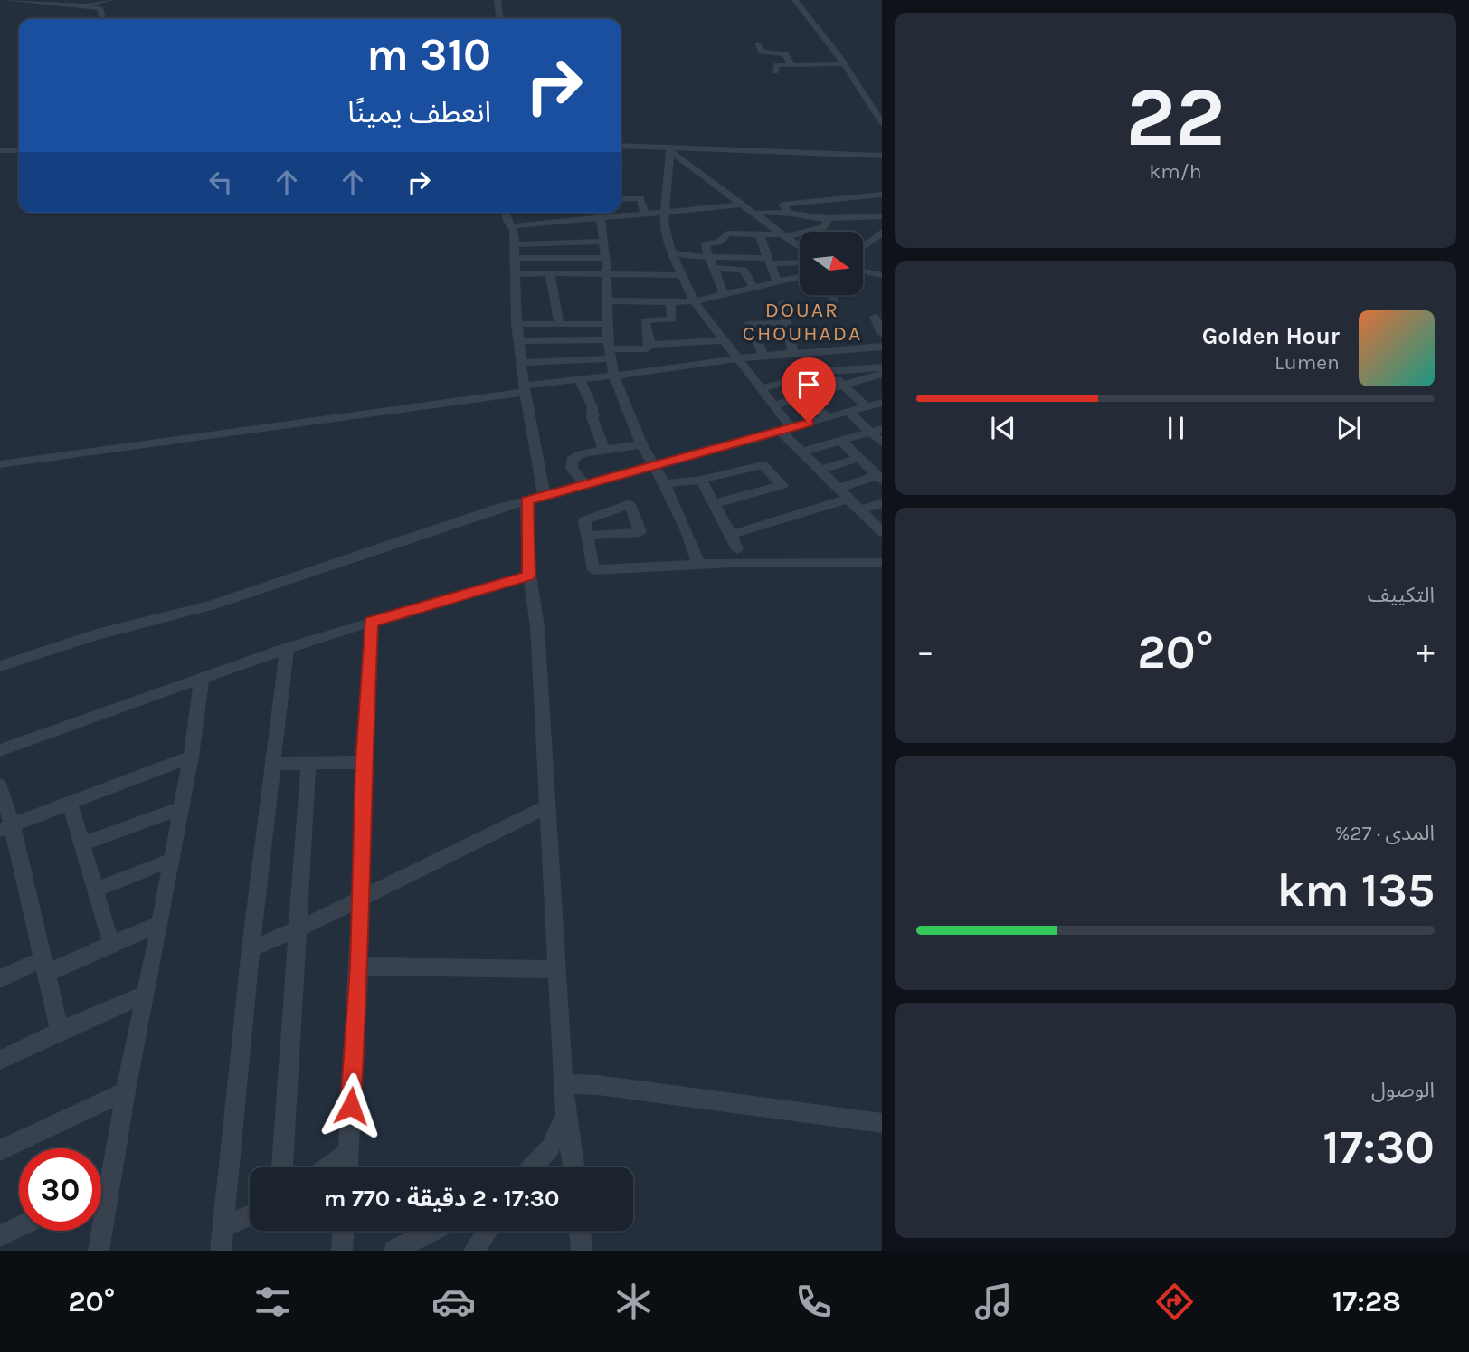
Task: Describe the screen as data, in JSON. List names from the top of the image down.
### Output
{
  "districts": ["DOUAR CHOUHADA"],
  "north": "right",
  "page": {
    "tile": [
      ["22", "km/h"],
      "التكييف",
      ["المدى · 27%", "135 km"],
      ["الوصول", "17:30"]
    ],
    "turn": ["310 m", "انعطف يمينًا"],
    "song": ["Golden Hour", "Lumen"],
    "heat": ["−", "20°", "+"],
    "limit": "30",
    "trip": "17:30 · 2 دقيقة · 770 m",
    "tabs": ["17:28", "20°"]
  }
}
